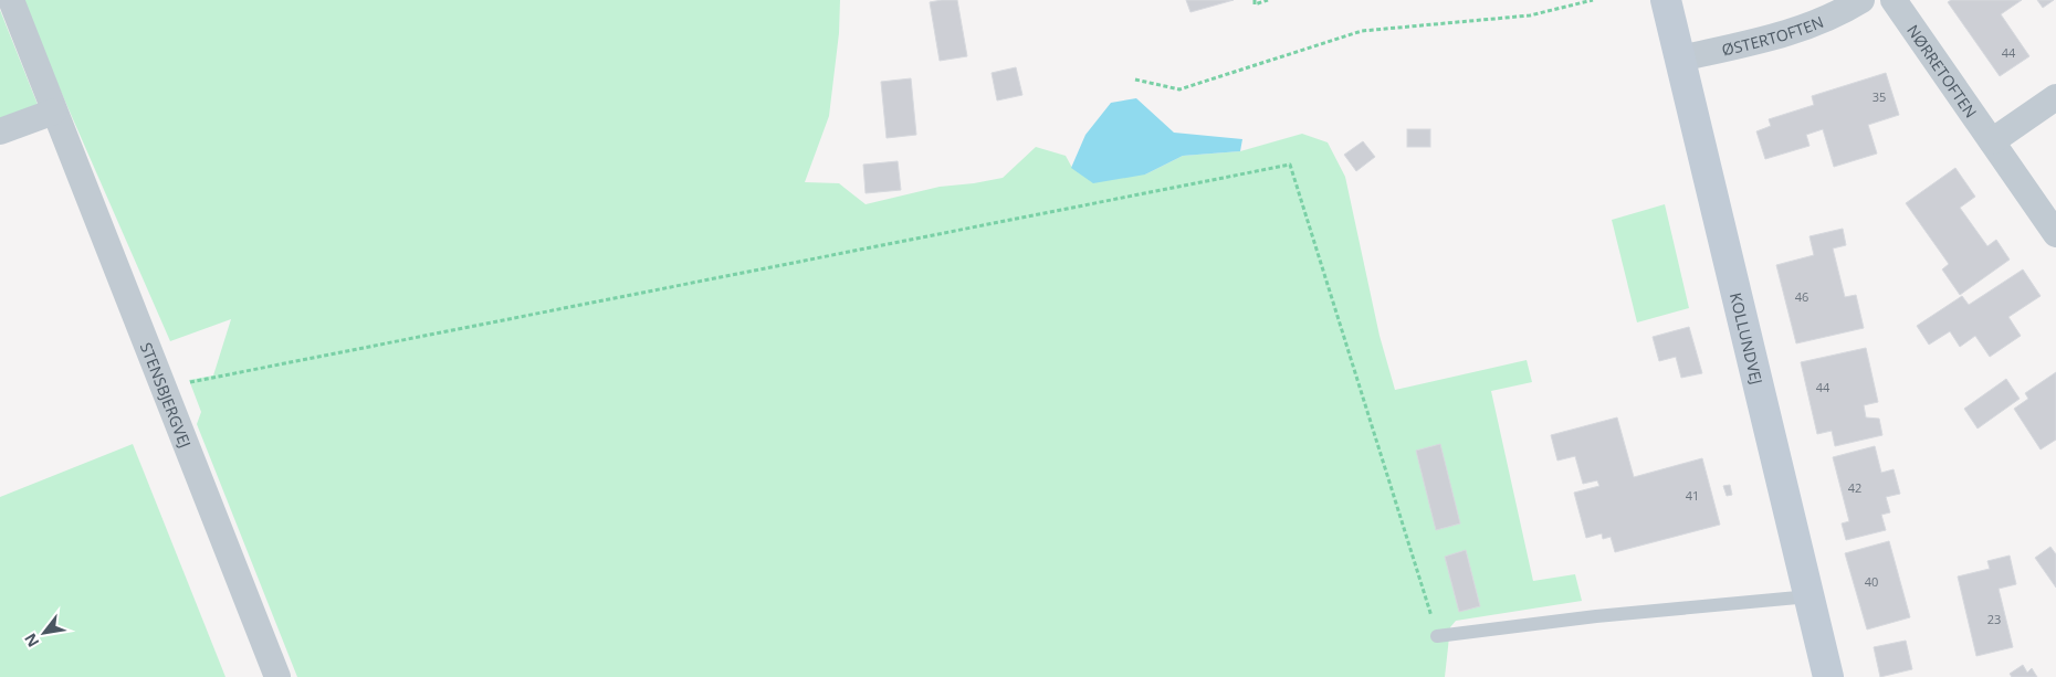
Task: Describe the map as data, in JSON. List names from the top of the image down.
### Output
{
  "streets": {
    "street": [
      "ØSTERTOFTEN",
      "NØRRETOFTEN",
      "KOLLUNDVEJ",
      "STENSBJERGVEJ"
    ]
  },
  "crossings": [
    ["ØSTERTOFTEN", "KOLLUNDVEJ"]
  ],
  "house_numbers": [
    "44",
    "35",
    "46",
    "44",
    "42",
    "41",
    "40",
    "23"
  ],
  "north": "bottom left"
}
